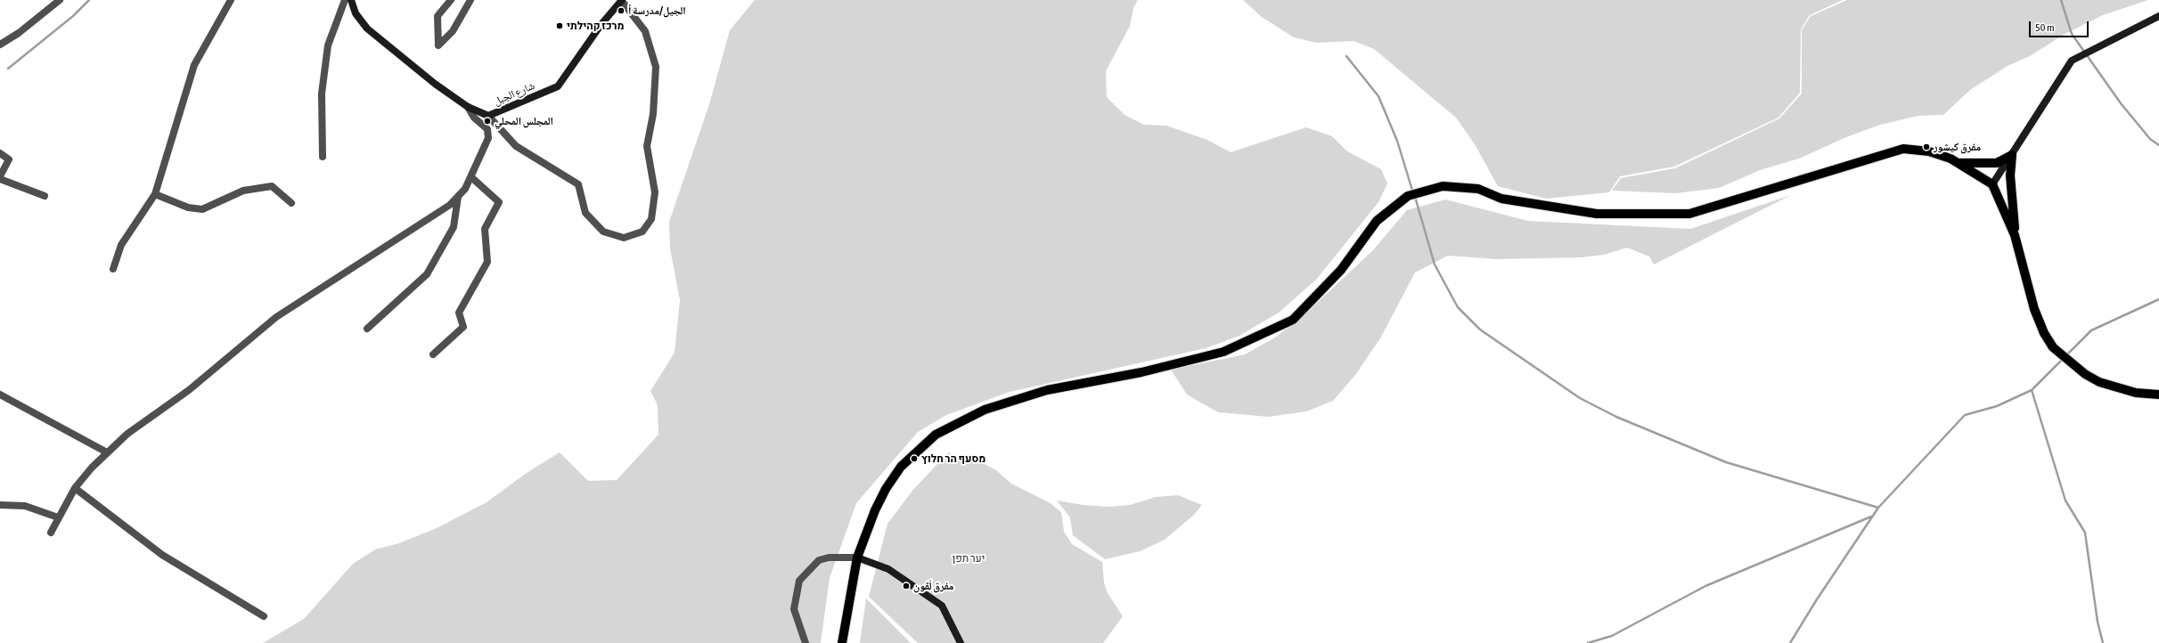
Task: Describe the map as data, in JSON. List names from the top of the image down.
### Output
{
  "streets": {
    "main road": ["شارع الجبل"]
  },
  "parks": ["יער תפן"],
  "places": [
    "الجيل/مدرسة أ",
    "מרכז קהילתי",
    "المجلس المحلي",
    "مفرق كيشور",
    "מסעף הר חלוץ",
    "مفرق لَڤون"
  ],
  "scale_bar": "50 m"
}
